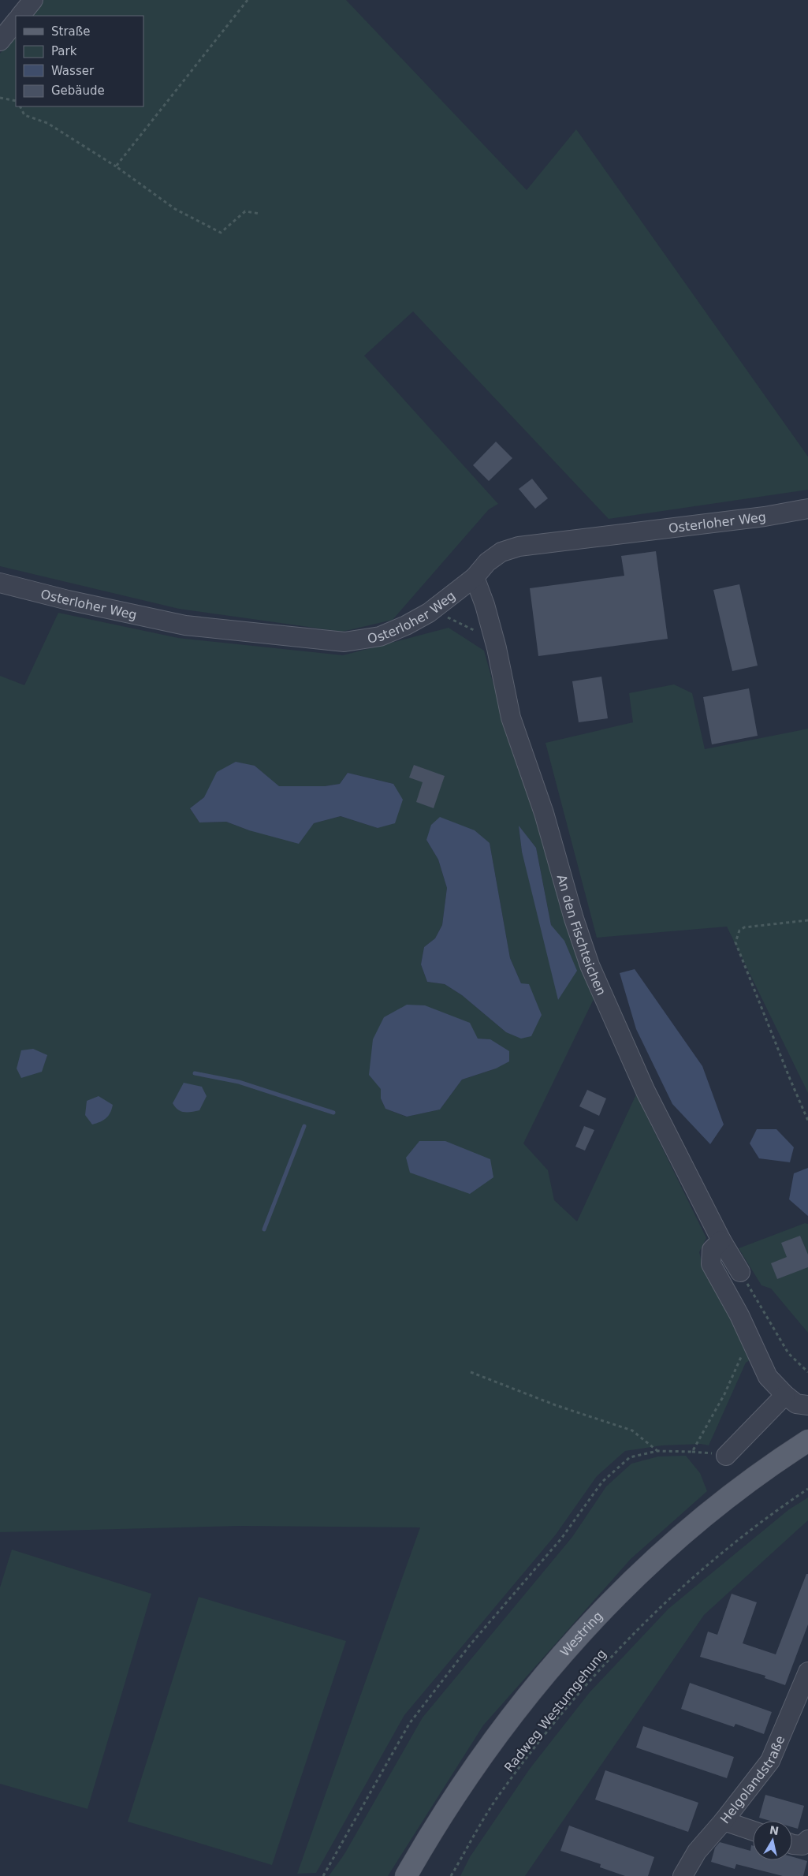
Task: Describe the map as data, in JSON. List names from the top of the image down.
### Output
{
  "streets": {
    "main road": ["Westring"],
    "street": ["Osterloher Weg", "An den Fischteichen", "Helgolandstraße"],
    "path": ["Radweg Westumgehung"]
  },
  "crossings": [
    ["Osterloher Weg", "An den Fischteichen"]
  ],
  "legend": [
    "Straße",
    "Park",
    "Wasser",
    "Gebäude"
  ],
  "north": "top"
}
